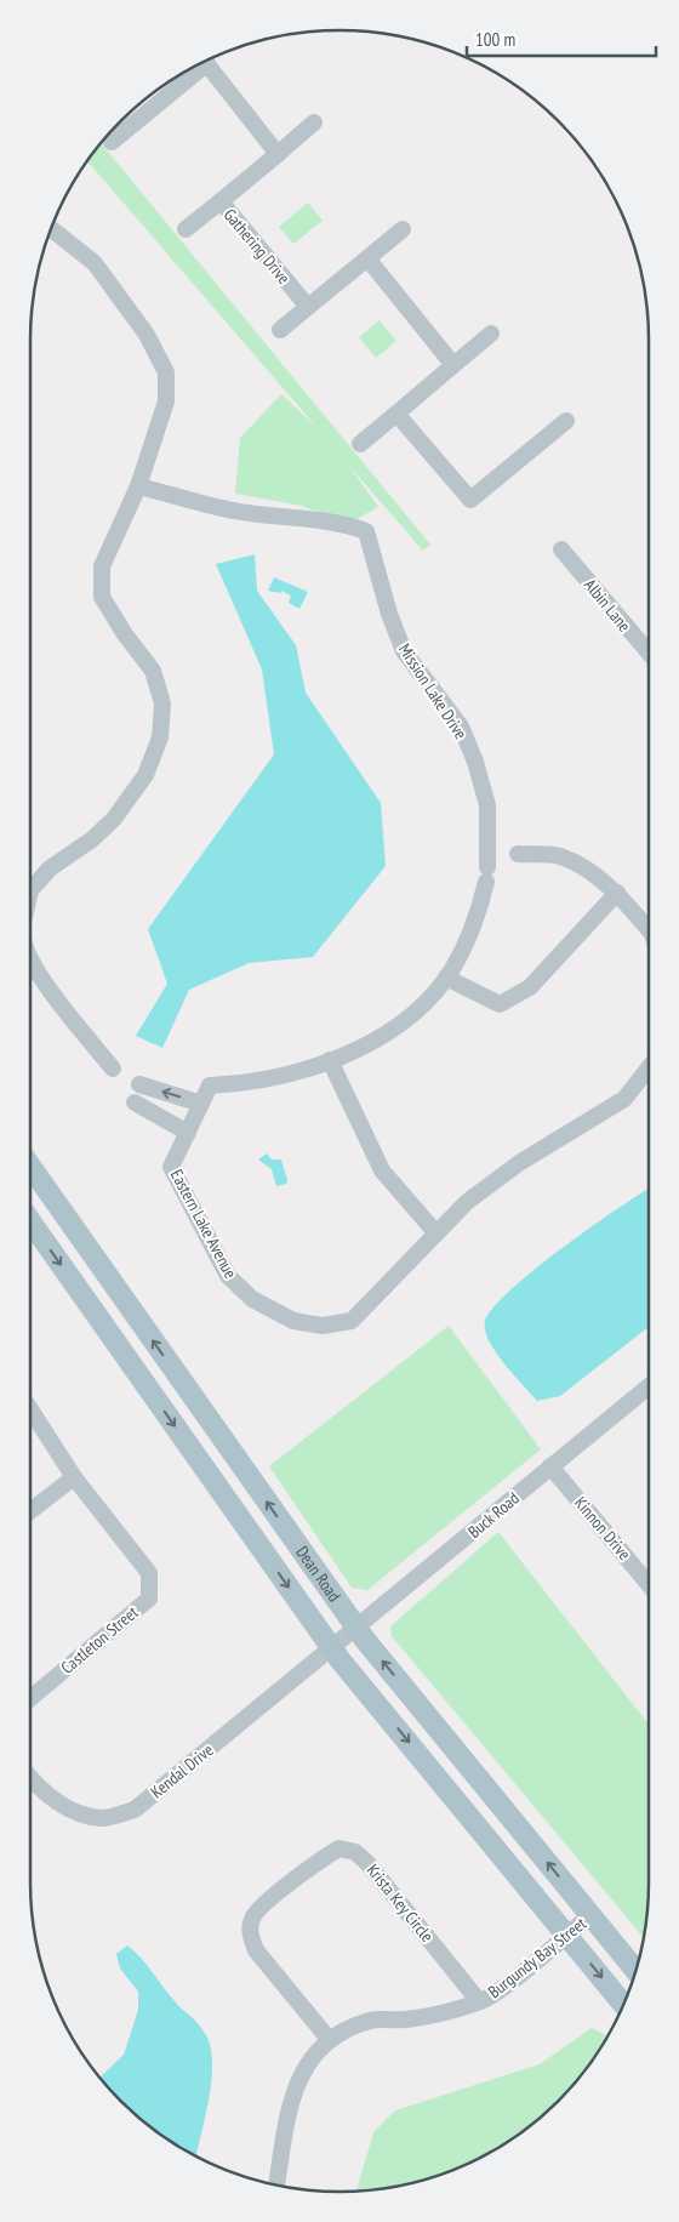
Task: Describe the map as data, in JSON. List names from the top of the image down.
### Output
{
  "streets": {
    "main road": ["Dean Road"],
    "street": [
      "Gathering Drive",
      "Albin Lane",
      "Mission Lake Drive",
      "Eastern Lake Avenue",
      "Buck Road",
      "Kinnon Drive",
      "Castleton Street",
      "Kendal Drive",
      "Krista Key Circle",
      "Burgundy Bay Street"
    ]
  },
  "crossings": [
    ["Mission Lake Drive", "Eastern Lake Avenue"],
    ["Buck Road", "Kinnon Drive"],
    ["Buck Road", "Dean Road"],
    ["Buck Road", "Kendal Drive"],
    ["Dean Road", "Kendal Drive"],
    ["Dean Road", "Burgundy Bay Street"],
    ["Krista Key Circle", "Burgundy Bay Street"]
  ],
  "scale_bar": "100 m"
}
